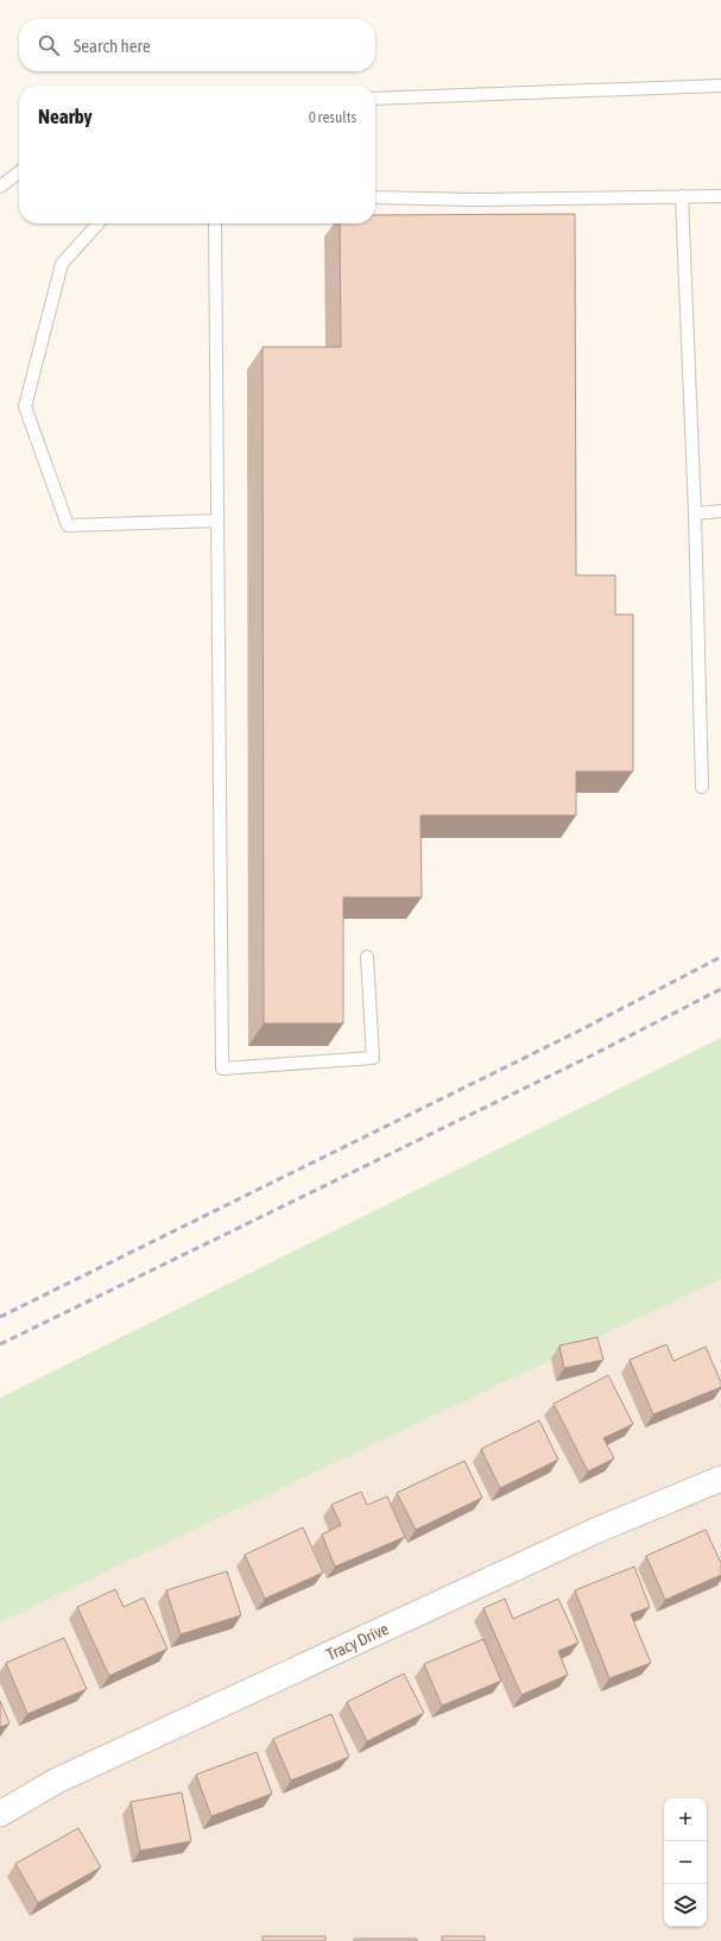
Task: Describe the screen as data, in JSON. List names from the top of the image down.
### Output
{
  "streets": {
    "street": ["Tracy Drive"]
  },
  "page": {
    "search": "Search here",
    "heading": ["Nearby", "0 results"],
    "map_buttons": ["+", "−"]
  }
}
